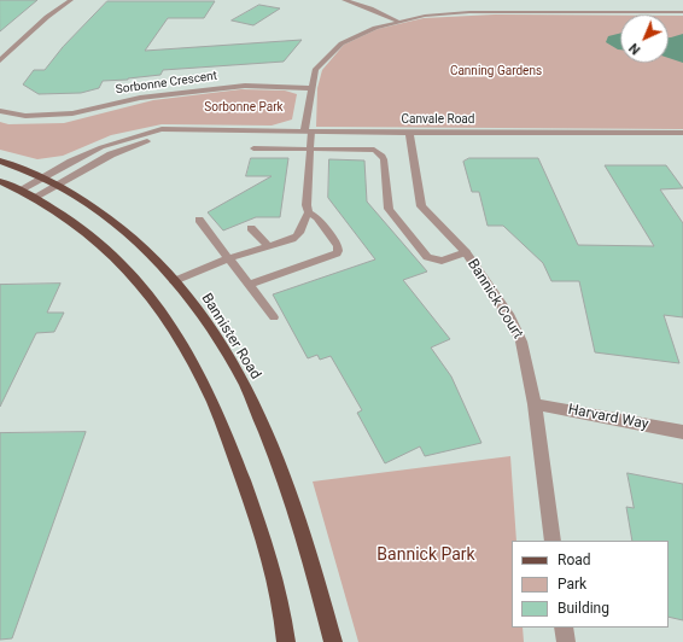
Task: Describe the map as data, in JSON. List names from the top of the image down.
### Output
{
  "streets": {
    "main road": ["Bannister Road"],
    "street": [
      "Sorbonne Crescent",
      "Canvale Road",
      "Bannick Court",
      "Harvard Way"
    ]
  },
  "crossings": [
    ["Canvale Road", "Bannick Court"],
    ["Canvale Road", "Bannister Road"],
    ["Bannick Court", "Harvard Way"]
  ],
  "parks": ["Canning Gardens", "Sorbonne Park", "Bannick Park"],
  "legend": ["Road", "Park", "Building"],
  "north": "bottom left"
}
